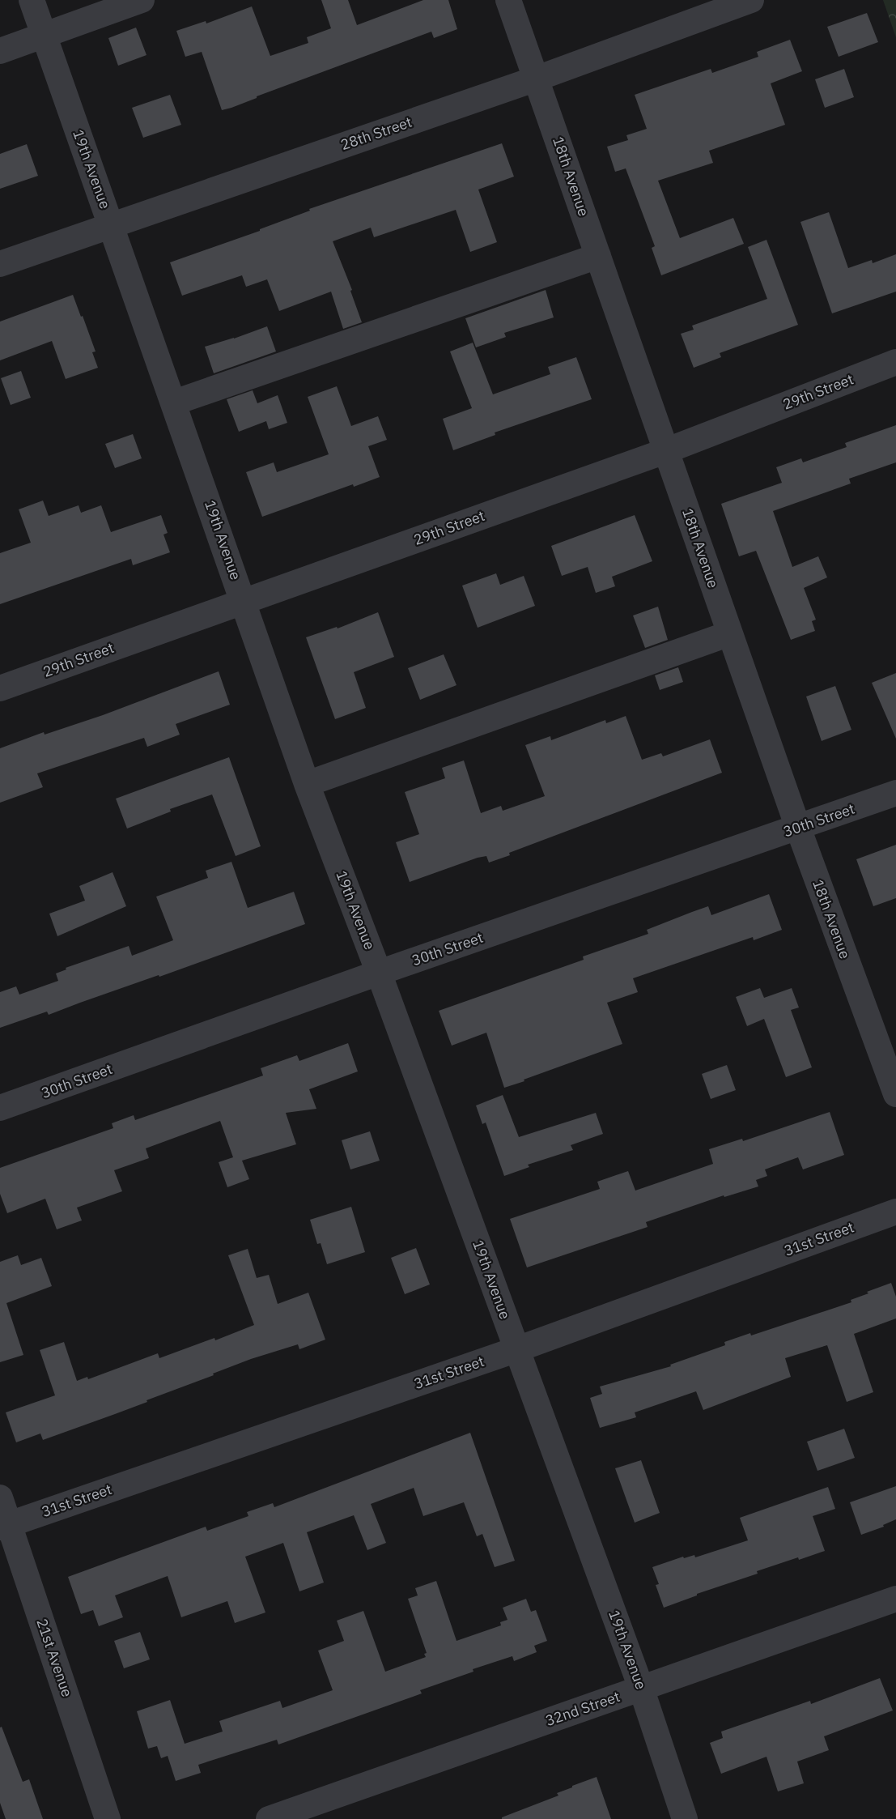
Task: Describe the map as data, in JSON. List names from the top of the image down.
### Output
{
  "streets": {
    "street": [
      "28th Street",
      "19th Avenue",
      "18th Avenue",
      "29th Street",
      "30th Street",
      "31st Street",
      "21st Avenue",
      "32nd Street"
    ]
  },
  "crossings": [
    ["28th Street", "19th Avenue"],
    ["28th Street", "18th Avenue"],
    ["19th Avenue", "29th Street"],
    ["19th Avenue", "30th Street"],
    ["19th Avenue", "31st Street"],
    ["19th Avenue", "32nd Street"],
    ["18th Avenue", "29th Street"],
    ["18th Avenue", "30th Street"],
    ["31st Street", "21st Avenue"]
  ]
}
